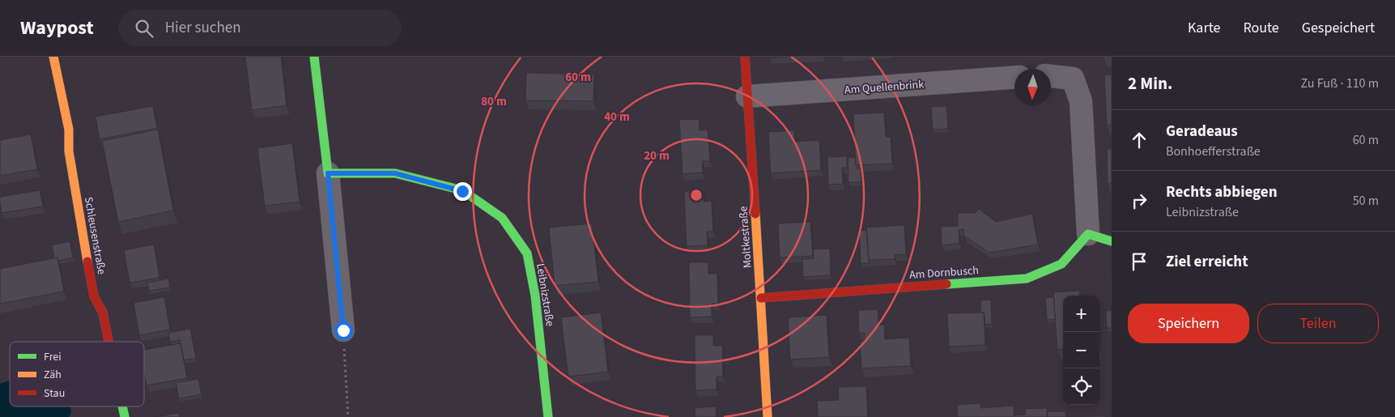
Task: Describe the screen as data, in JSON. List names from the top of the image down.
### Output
{
  "streets": {
    "street": [
      "Am Quellenbrink",
      "Schleusenstraße",
      "Moltkestraße",
      "Am Dornbusch",
      "Leibnizstraße"
    ]
  },
  "crossings": [
    ["Am Quellenbrink", "Moltkestraße"],
    ["Moltkestraße", "Am Dornbusch"]
  ],
  "legend": ["Frei", "Zäh", "Stau"],
  "north": "bottom",
  "page": {
    "header": "Waypost",
    "search": "Hier suchen",
    "nav": ["Karte", "Route", "Gespeichert"],
    "heading": ["2 Min.", "Zu Fuß · 110 m"],
    "list": [
      ["Geradeaus", "Bonhoefferstraße", "60 m"],
      ["Rechts abbiegen", "Leibnizstraße", "50 m"],
      "Ziel erreicht"
    ],
    "buttons": ["Speichern", "Teilen"],
    "map_buttons": ["+", "−"]
  },
  "rings": [
    "60 m",
    "80 m",
    "40 m",
    "20 m"
  ]
}
